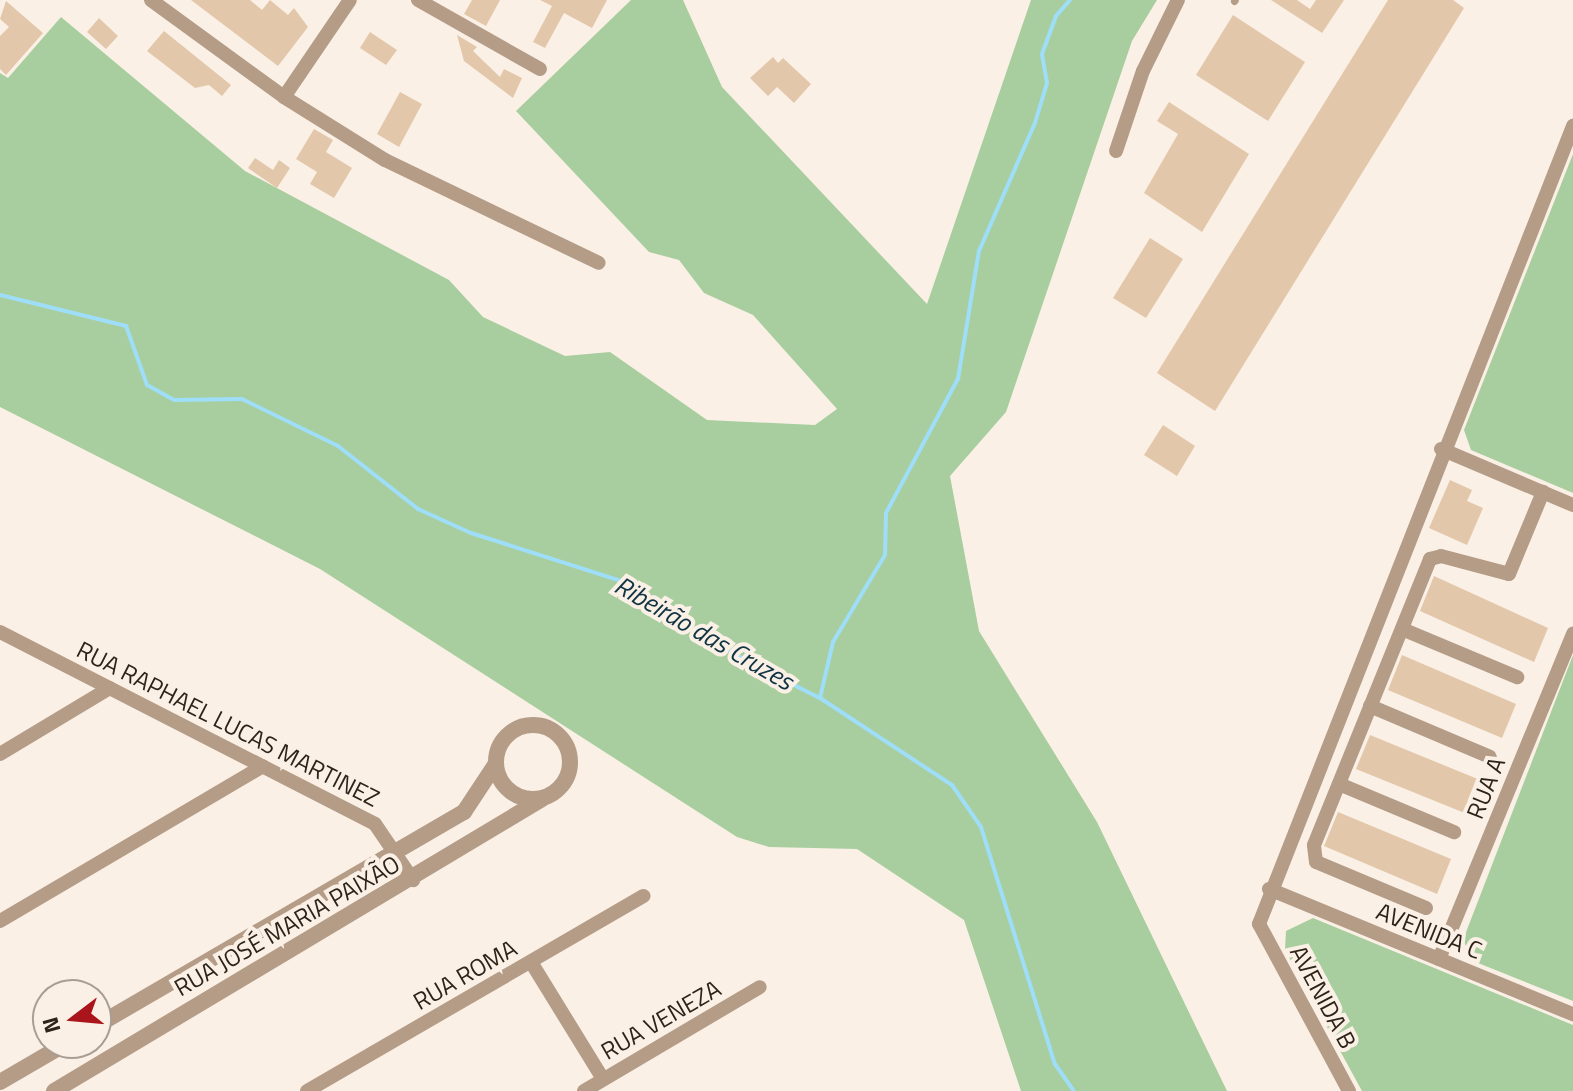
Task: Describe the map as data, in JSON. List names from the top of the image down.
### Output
{
  "streets": {
    "street": [
      "RUA RAPHAEL LUCAS MARTINEZ",
      "RUA A",
      "RUA JOSÉ MARIA PAIXÃO",
      "AVENIDA C",
      "RUA ROMA",
      "AVENIDA B",
      "RUA VENEZA"
    ]
  },
  "crossings": [
    ["RUA RAPHAEL LUCAS MARTINEZ", "RUA JOSÉ MARIA PAIXÃO"],
    ["RUA A", "AVENIDA C"],
    ["AVENIDA C", "AVENIDA B"]
  ],
  "water": ["Ribeirão das Cruzes"],
  "north": "left"
}
